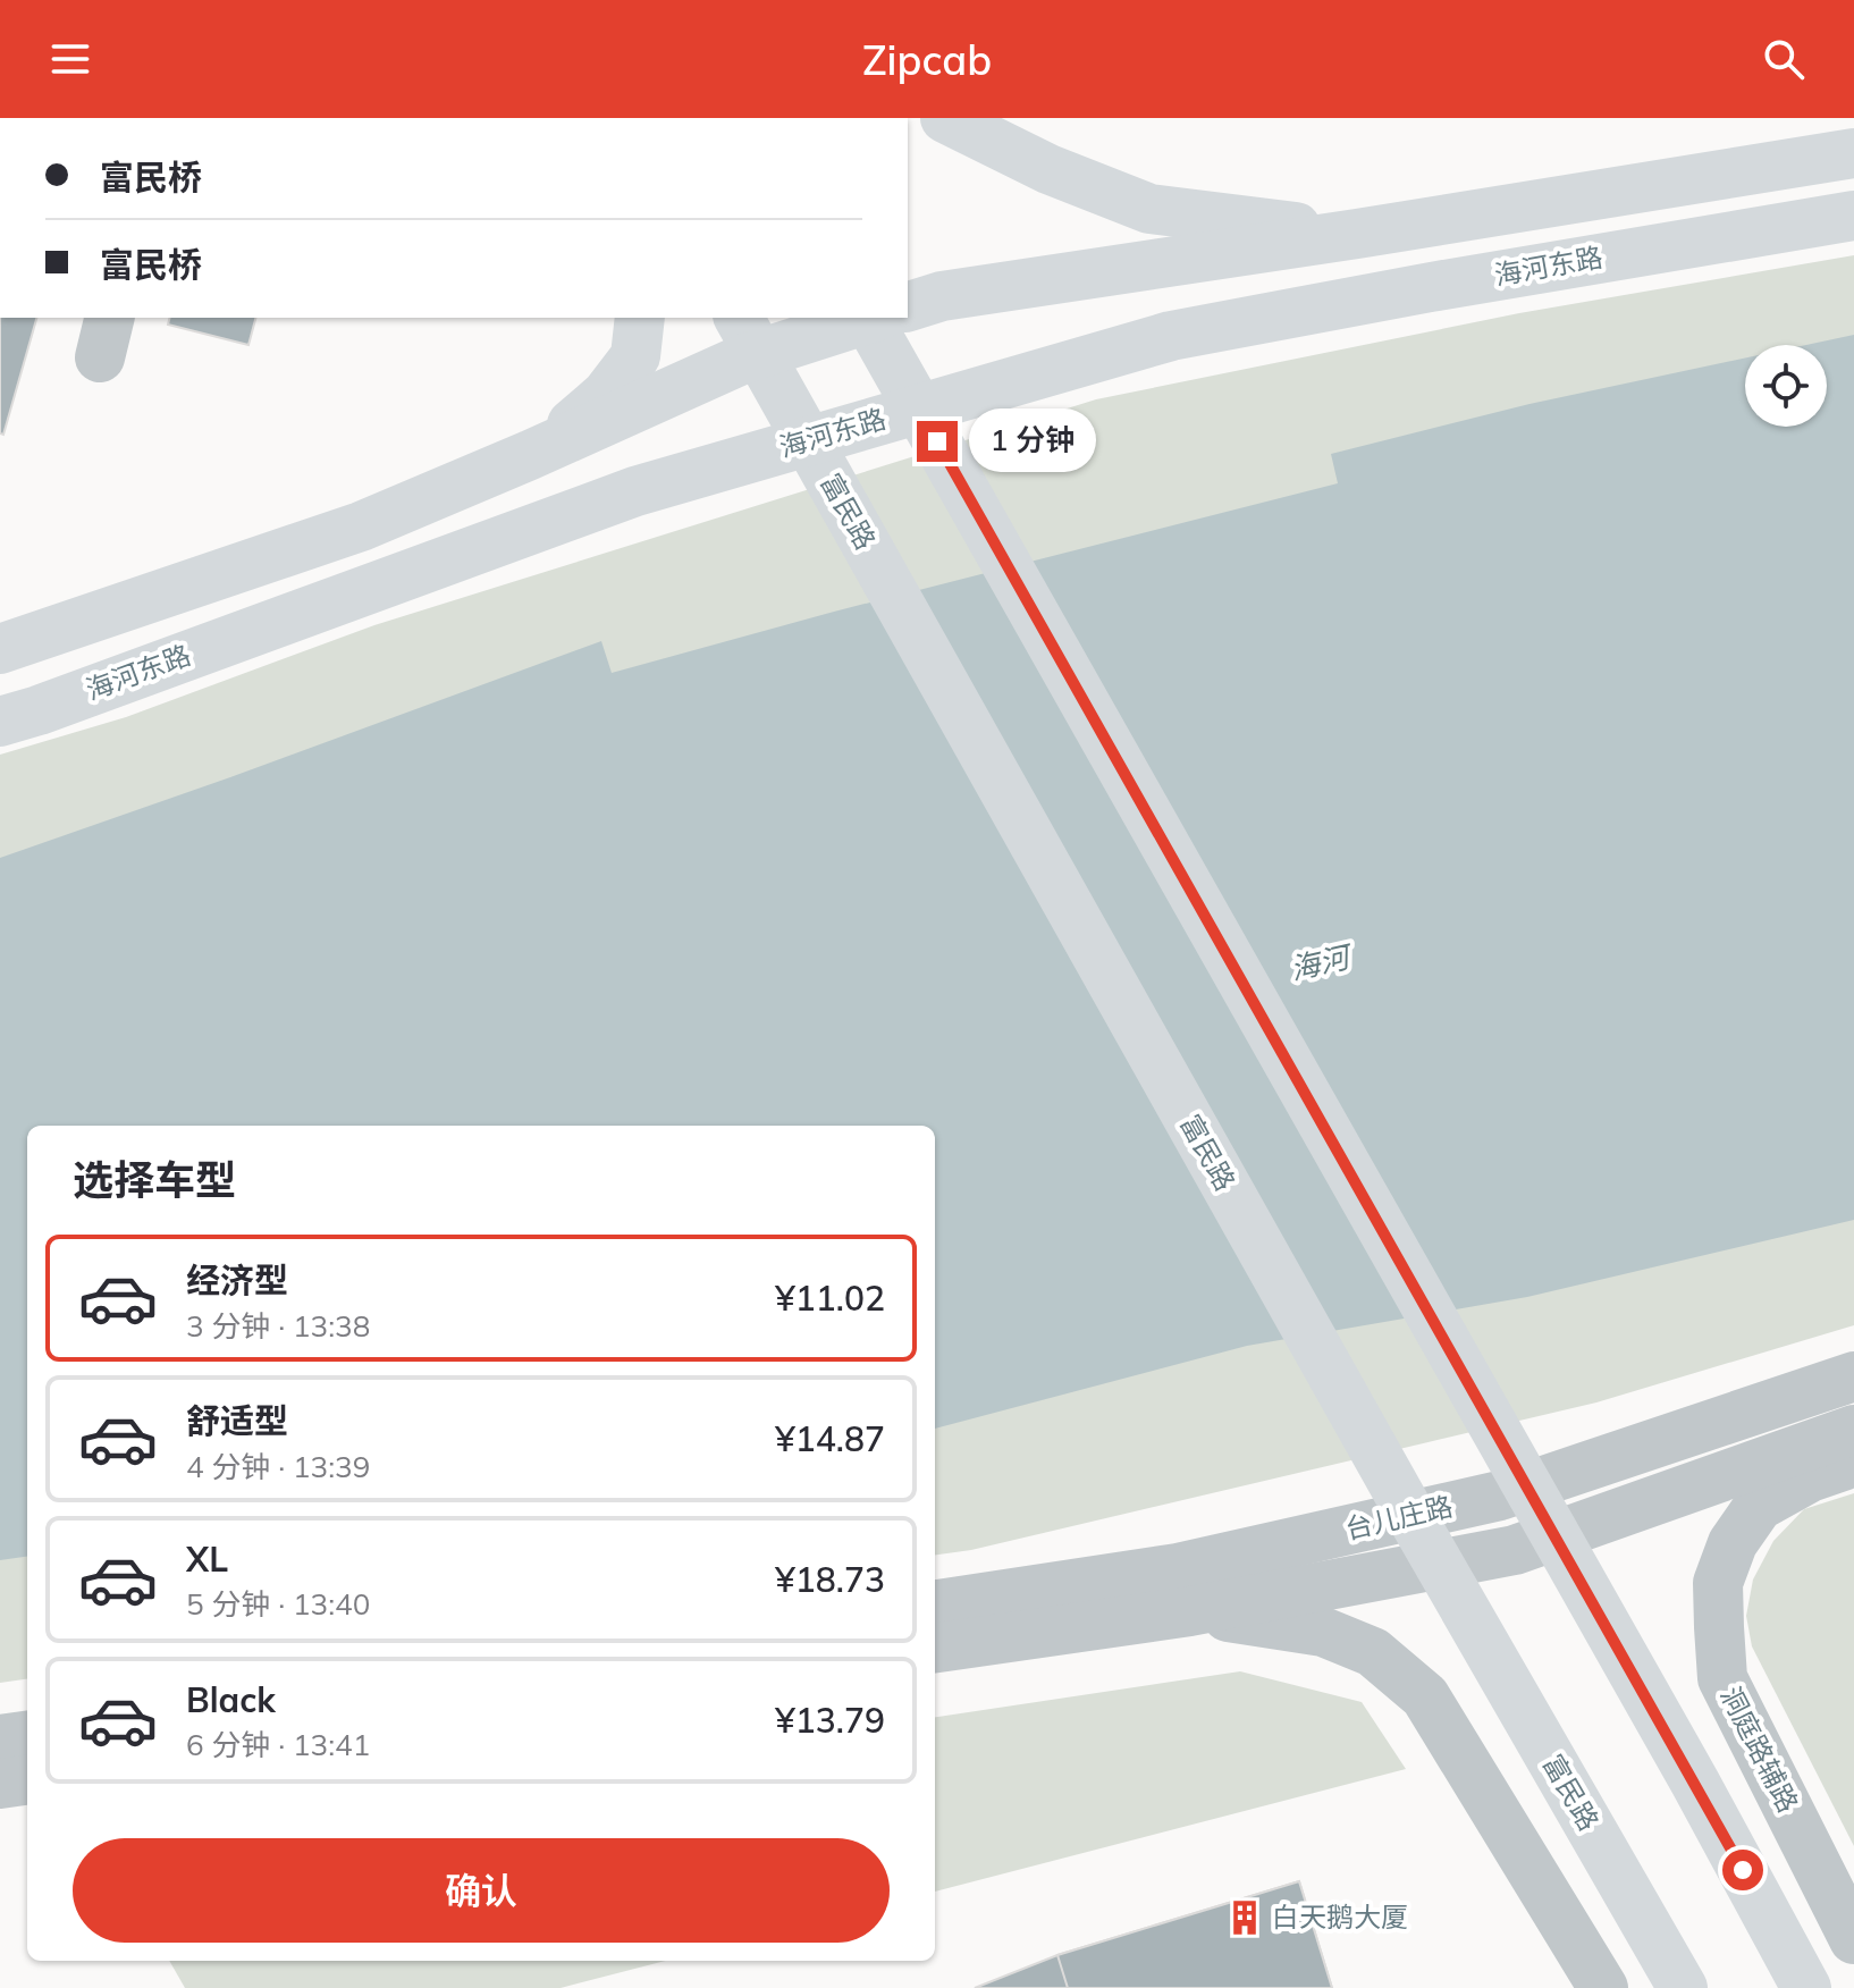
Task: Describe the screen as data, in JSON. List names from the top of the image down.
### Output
{
  "streets": {
    "main road": ["海河东路", "富民路"],
    "street": ["台儿庄路", "洞庭路辅路"]
  },
  "water": ["海河"],
  "places": {
    "building": ["白天鹅大厦"]
  },
  "page": {
    "header": "Zipcab",
    "banner": ["富民桥", "富民桥"],
    "bubble": "1 分钟",
    "heading": "选择车型",
    "list": [
      {
        "name": "经济型",
        "note": "3 分钟 · 13:38",
        "value": "¥11.02"
      },
      {
        "name": "舒适型",
        "note": "4 分钟 · 13:39",
        "value": "¥14.87"
      },
      {
        "name": "XL",
        "note": "5 分钟 · 13:40",
        "value": "¥18.73"
      },
      {
        "name": "Black",
        "note": "6 分钟 · 13:41",
        "value": "¥13.79"
      }
    ],
    "buttons": "确认"
  }
}
